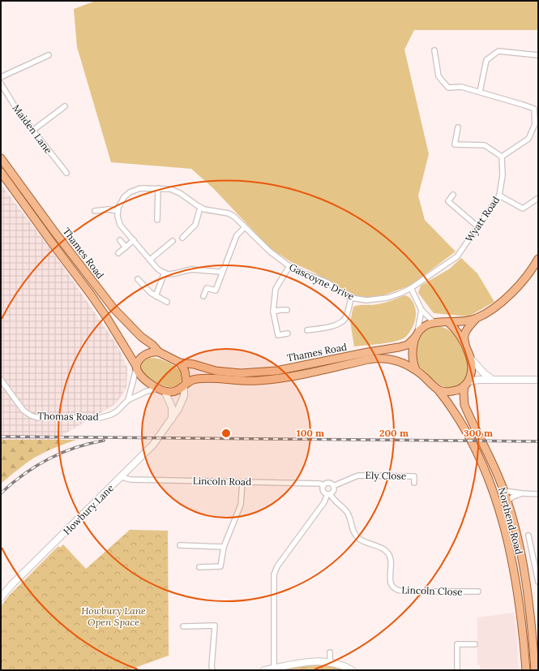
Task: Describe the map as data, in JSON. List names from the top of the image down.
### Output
{
  "streets": {
    "main road": ["Thames Road", "Northend Road"],
    "street": [
      "Maiden Lane",
      "Wyatt Road",
      "Gascoyne Drive",
      "Thomas Road",
      "Ely Close",
      "Lincoln Road",
      "Howbury Lane",
      "Lincoln Close"
    ]
  },
  "crossings": [
    ["Wyatt Road", "Gascoyne Drive"],
    ["Thames Road", "Thomas Road"],
    ["Thames Road", "Howbury Lane"],
    ["Thames Road", "Northend Road"],
    ["Thomas Road", "Howbury Lane"],
    ["Ely Close", "Lincoln Road"],
    ["Ely Close", "Lincoln Close"],
    ["Lincoln Road", "Howbury Lane"],
    ["Lincoln Road", "Lincoln Close"]
  ],
  "parks": ["Howbury Lane Open Space"],
  "rings": ["100 m", "200 m", "300 m"]
}
